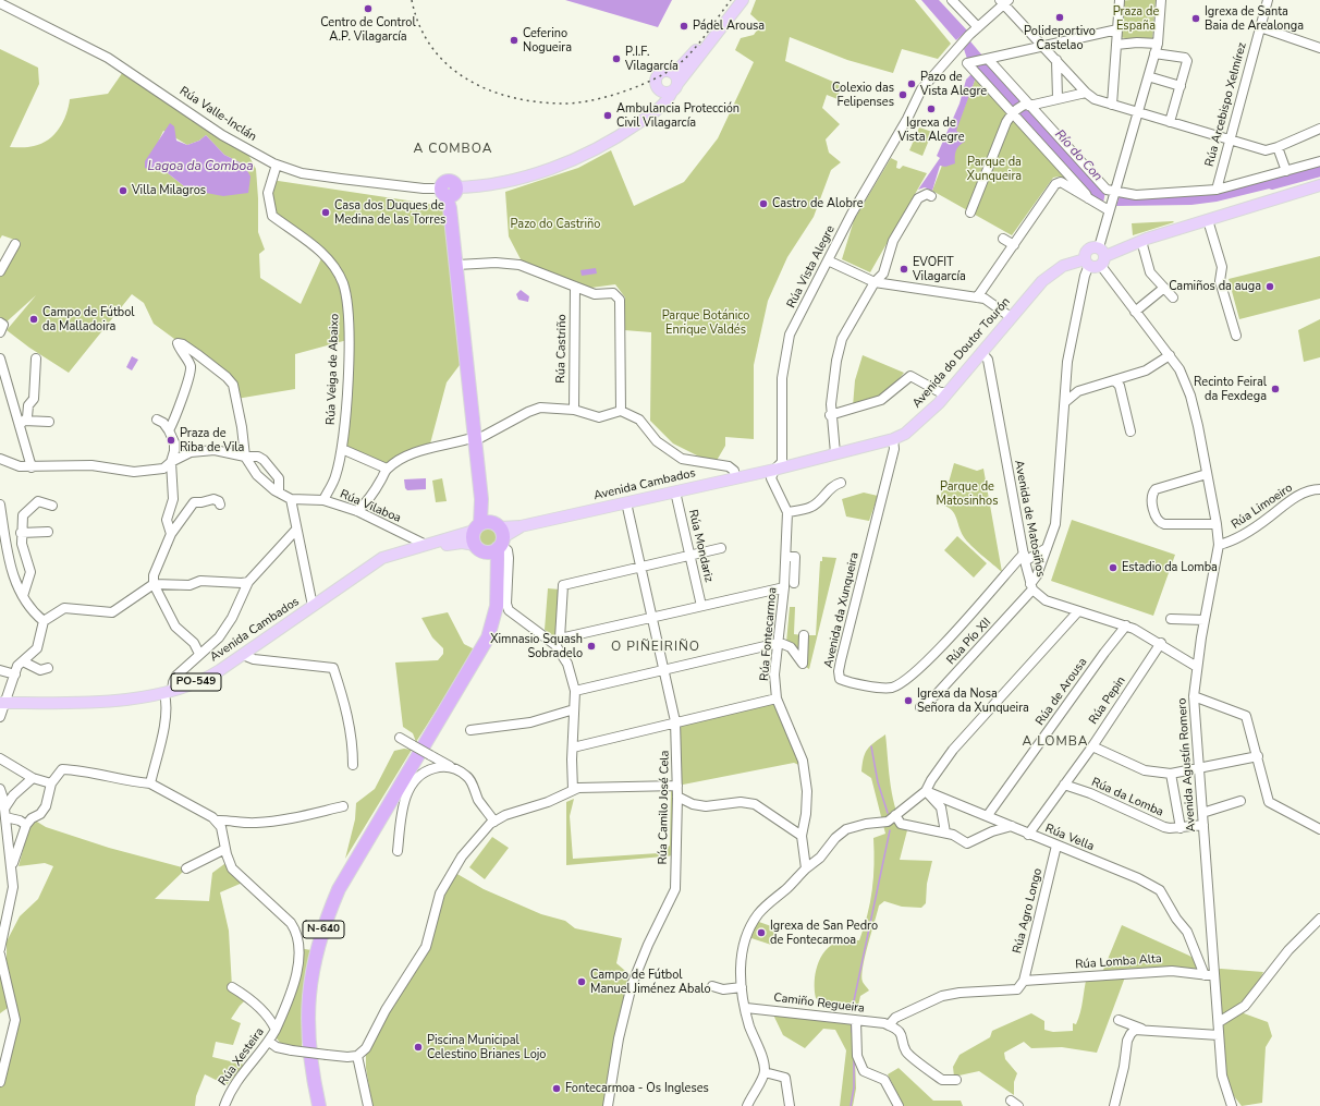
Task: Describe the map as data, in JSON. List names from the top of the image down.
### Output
{
  "streets": {
    "highway": ["N-640"],
    "main road": [
      "Rúa Valle-Inclán",
      "Avenida do Doutor Tourón",
      "Avenida Cambados",
      "PO-549"
    ],
    "street": [
      "Rúa Arcebispo Xelmírez",
      "Rúa Vista Alegre",
      "Rúa Castriño",
      "Rúa Veiga de Abaixo",
      "Rúa Vilaboa",
      "Rúa Limoeiro",
      "Avenida de Matosiños",
      "Rúa Mondariz",
      "Avenida da Xunqueira",
      "Rúa Fontecarmoa",
      "Rúa Pío XII",
      "Rúa de Arousa",
      "Rúa Pepin",
      "Avenida Agustín Romero",
      "Rúa da Lomba",
      "Rúa Camilo José Cela",
      "Rúa Vella",
      "Rúa Agro Longo",
      "Rúa Lomba Alta",
      "Camiño Regueira",
      "Rúa Xesteira"
    ]
  },
  "crossings": [
    ["Rúa Valle-Inclán", "Rúa Veiga de Abaixo"],
    ["Rúa Vista Alegre", "Avenida do Doutor Tourón"],
    ["Rúa Vista Alegre", "Avenida Cambados"],
    ["Rúa Vista Alegre", "Rúa Fontecarmoa"],
    ["Avenida do Doutor Tourón", "Avenida Cambados"],
    ["Avenida do Doutor Tourón", "Avenida de Matosiños"],
    ["Avenida do Doutor Tourón", "Avenida da Xunqueira"],
    ["Avenida do Doutor Tourón", "Rúa Fontecarmoa"],
    ["Avenida do Doutor Tourón", "Rúa Pío XII"],
    ["Avenida do Doutor Tourón", "Avenida Agustín Romero"],
    ["Rúa Veiga de Abaixo", "Rúa Vilaboa"],
    ["Avenida Cambados", "Rúa Mondariz"],
    ["Avenida Cambados", "Rúa Fontecarmoa"],
    ["Avenida Cambados", "PO-549"],
    ["Avenida Cambados", "Rúa Camilo José Cela"],
    ["Avenida Cambados", "N-640"],
    ["Rúa Vilaboa", "PO-549"],
    ["Rúa Limoeiro", "Avenida Agustín Romero"],
    ["Avenida de Matosiños", "Avenida da Xunqueira"],
    ["Avenida de Matosiños", "Rúa Pío XII"],
    ["Avenida de Matosiños", "Rúa de Arousa"],
    ["Avenida de Matosiños", "Rúa Pepin"],
    ["Avenida de Matosiños", "Avenida Agustín Romero"],
    ["Rúa Pío XII", "Avenida Agustín Romero"],
    ["PO-549", "N-640"],
    ["Rúa de Arousa", "Rúa Vella"],
    ["Rúa Pepin", "Rúa da Lomba"],
    ["Rúa Pepin", "Rúa Vella"],
    ["Avenida Agustín Romero", "Rúa da Lomba"],
    ["Avenida Agustín Romero", "Rúa Lomba Alta"],
    ["Rúa Vella", "Rúa Agro Longo"],
    ["Rúa Vella", "Rúa Lomba Alta"],
    ["Rúa Agro Longo", "Rúa Lomba Alta"]
  ],
  "districts": ["A COMBOA", "O PIÑEIRIÑO", "A LOMBA"],
  "water": ["Río do Con", "Lagoa da Comboa"],
  "parks": [
    "Praza de España",
    "Parque da Xunqueira",
    "Pazo do Castriño",
    "Parque Botánico Enrique Valdés",
    "Parque de Matosinhos"
  ],
  "places": [
    "Centro de Control A.P. Vilagarcía",
    "Polideportivo Castelao",
    "Igrexa de Santa Baia de Arealonga",
    "Pádel Arousa",
    "Ceferino Nogueira",
    "P.I.F. Vilagarcía",
    "Pazo de Vista Alegre",
    "Colexio das Felipenses",
    "Igrexa de Vista Alegre",
    "Ambulancia Protección Civil Vilagarcía",
    "Villa Milagros",
    "Castro de Alobre",
    "Casa dos Duques de Medina de las Torres",
    "EVOFIT Vilagarcía",
    "Camiños da auga",
    "Campo de Fútbol da Malladoira",
    "Recinto Feiral da Fexdega",
    "Praza de Riba de Vila",
    "Estadio da Lomba",
    "Ximnasio Squash Sobradelo",
    "Igrexa da Nosa Señora da Xunqueira",
    "Igrexa de San Pedro de Fontecarmoa",
    "Campo de Fútbol Manuel Jiménez Abalo",
    "Piscina Municipal Celestino Brianes Lojo",
    "Fontecarmoa - Os Ingleses"
  ]
}
